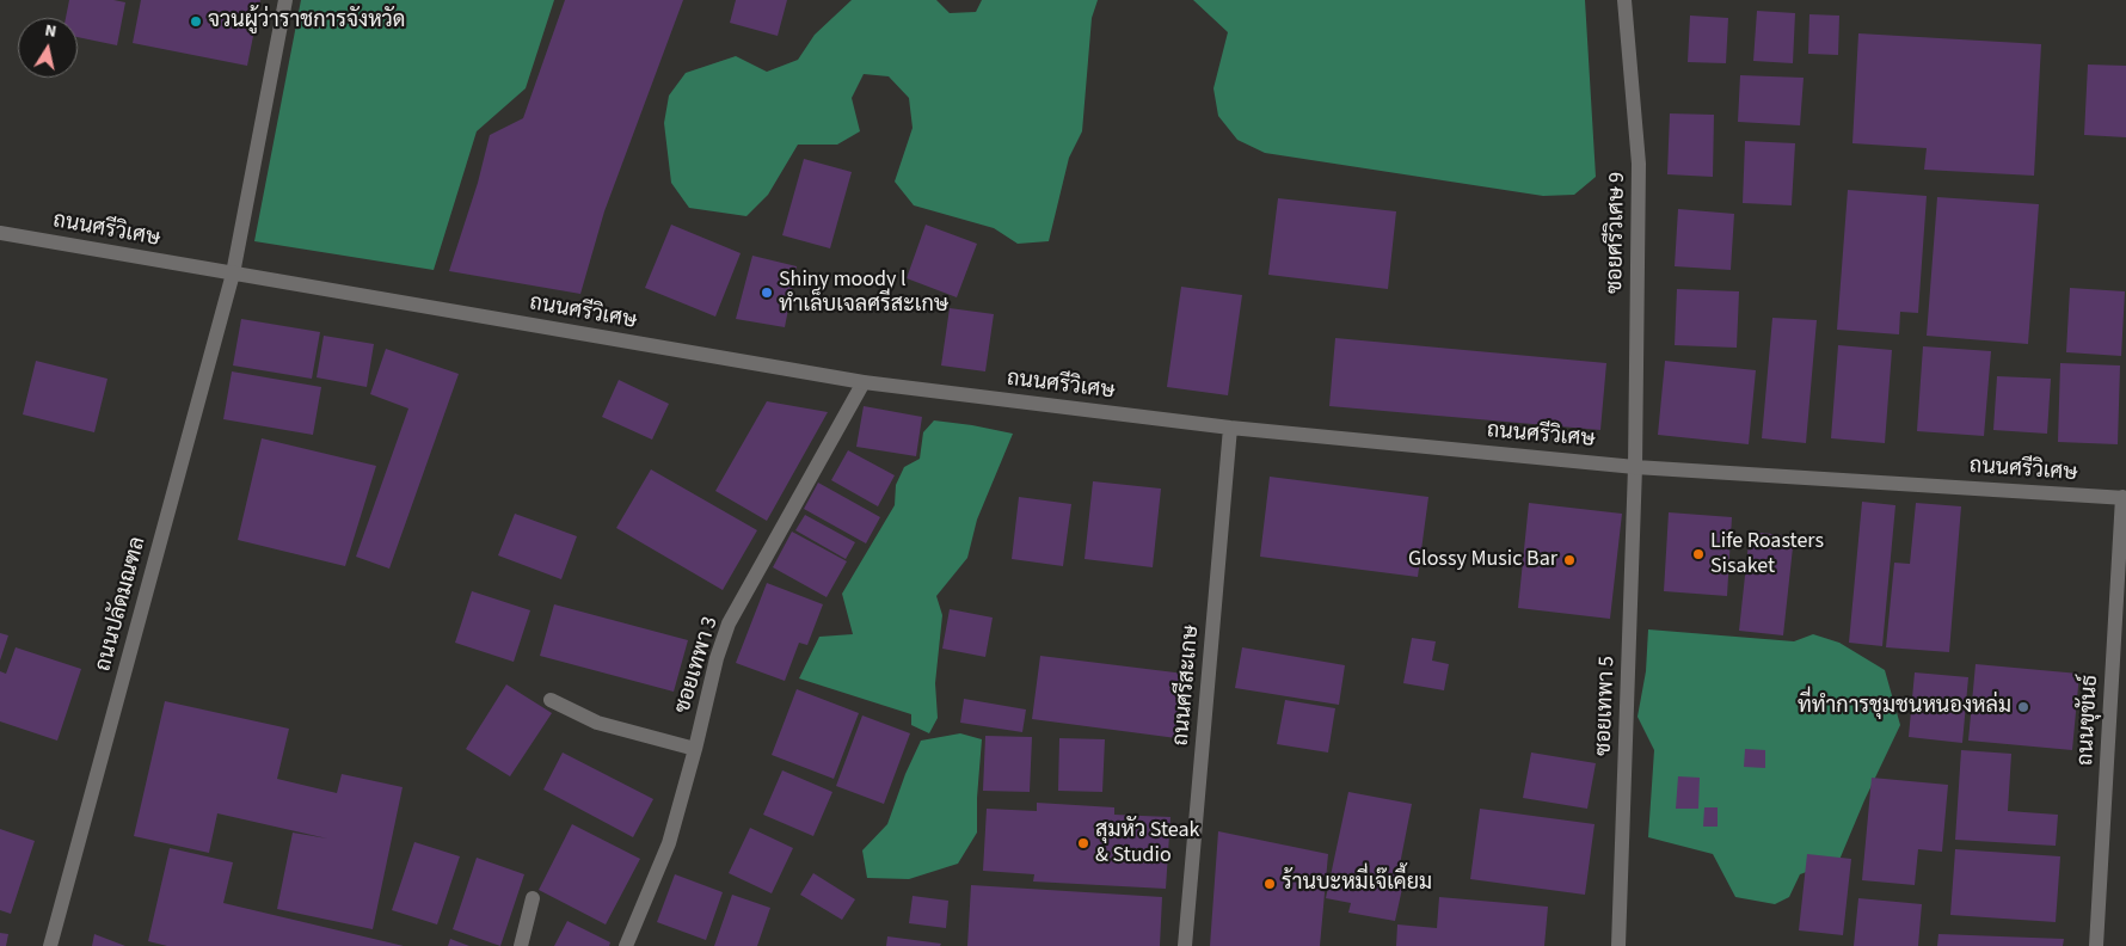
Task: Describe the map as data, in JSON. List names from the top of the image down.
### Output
{
  "streets": {
    "street": [
      "ถนนศรีวิเศษ",
      "ซอยศรีวิเศษ 9",
      "ถนนปลัดมณฑล",
      "ซอยเทพา 3",
      "ถนนศรีสะเกษ",
      "ซอยเทพา 5",
      "ถนนขุขันธ์"
    ]
  },
  "crossings": [
    ["ถนนศรีวิเศษ", "ซอยศรีวิเศษ 9"],
    ["ถนนศรีวิเศษ", "ถนนปลัดมณฑล"],
    ["ถนนศรีวิเศษ", "ซอยเทพา 3"],
    ["ถนนศรีวิเศษ", "ถนนศรีสะเกษ"],
    ["ถนนศรีวิเศษ", "ซอยเทพา 5"],
    ["ถนนศรีวิเศษ", "ถนนขุขันธ์"],
    ["ซอยศรีวิเศษ 9", "ซอยเทพา 5"]
  ],
  "places": [
    "จวนผู้ว่าราชการจังหวัด",
    "Shiny moody l ทำเล็บเจลศรีสะเกษ",
    "Life Roasters Sisaket",
    "Glossy Music Bar",
    "ที่ทำการชุมชนหนองหล่ม",
    "สุมหัว Steak & Studio",
    "ร้านบะหมี่เจ๊เคี้ยม"
  ],
  "north": "top"
}
